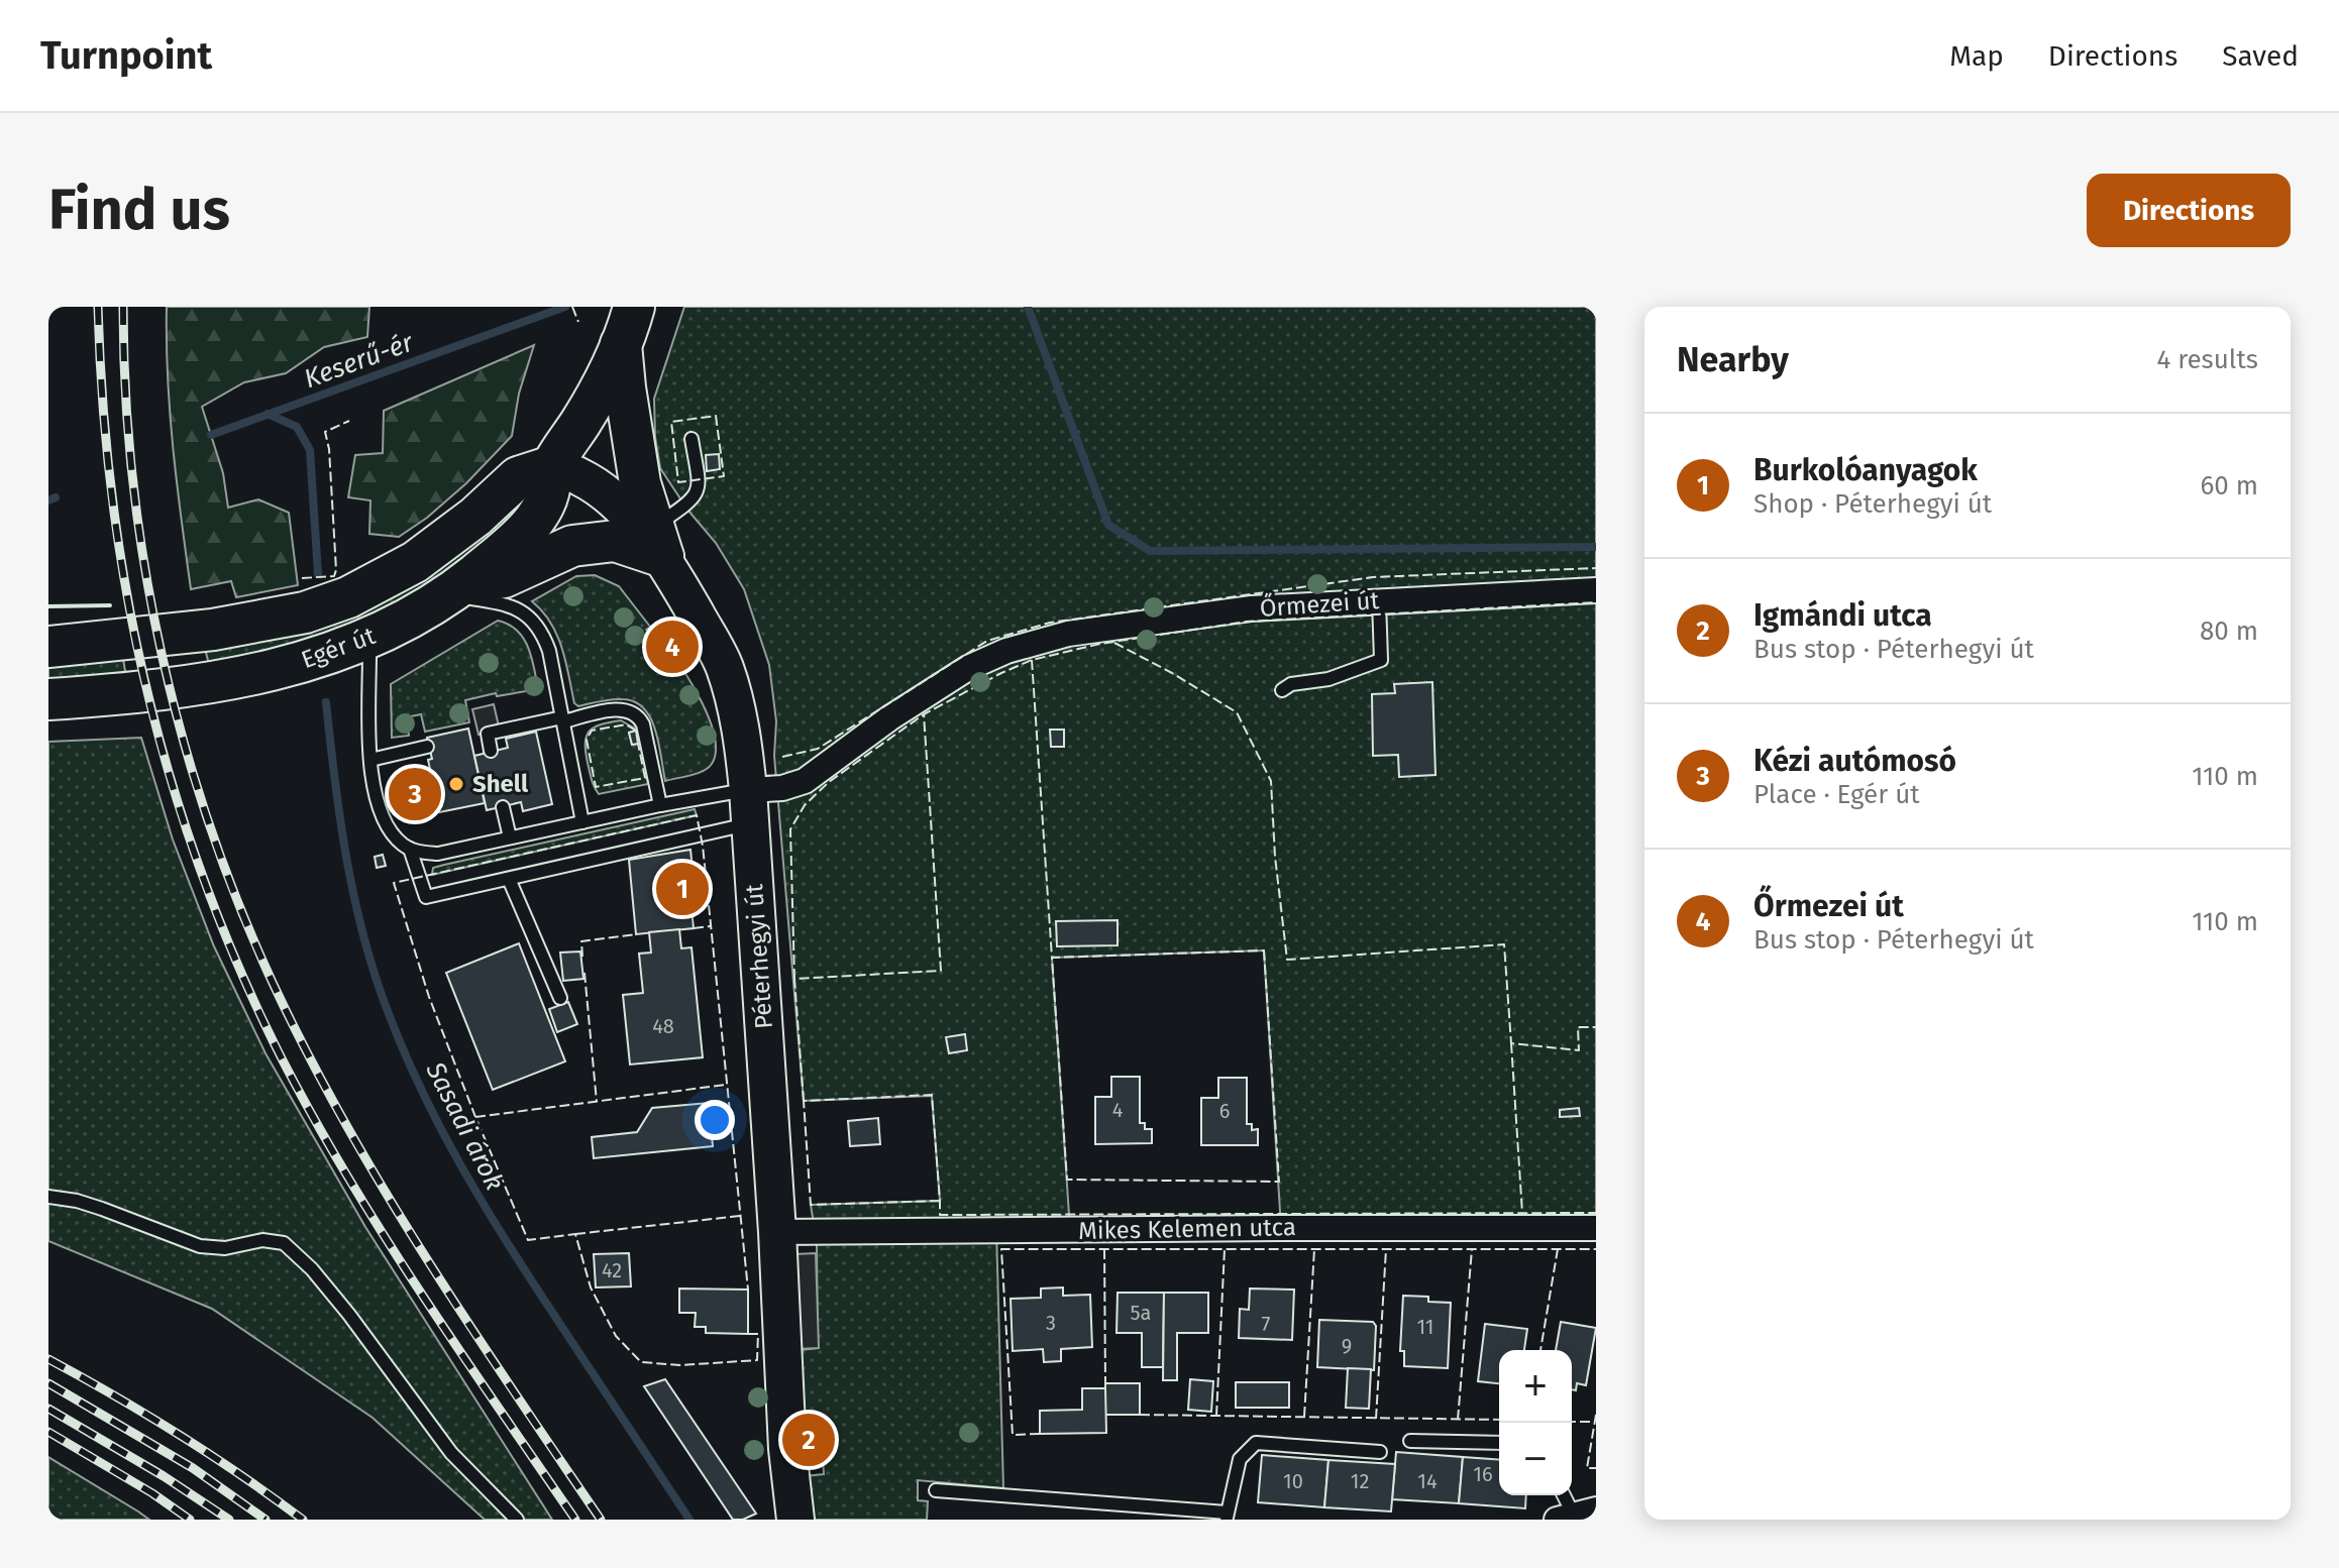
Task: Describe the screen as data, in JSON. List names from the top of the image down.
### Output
{
  "streets": {
    "main road": ["Egér út"],
    "street": ["Őrmezei út", "Péterhegyi út", "Mikes Kelemen utca"]
  },
  "crossings": [
    ["Őrmezei út", "Péterhegyi út"],
    ["Egér út", "Péterhegyi út"],
    ["Péterhegyi út", "Mikes Kelemen utca"]
  ],
  "water": ["Keserű-ér", "Sasadi árok"],
  "places": ["Shell"],
  "house_numbers": [
    "48",
    "4",
    "6",
    "42",
    "5a",
    "3",
    "7",
    "11",
    "9",
    "16",
    "10",
    "12",
    "14"
  ],
  "page": {
    "header": "Turnpoint",
    "nav": ["Map", "Directions", "Saved"],
    "buttons": "Directions",
    "title": "Find us",
    "heading": ["Nearby", "4 results"],
    "list": [
      {
        "mark": "1",
        "name": "Burkolóanyagok",
        "note": "Shop · Péterhegyi út",
        "value": "60 m"
      },
      {
        "mark": "2",
        "name": "Igmándi utca",
        "note": "Bus stop · Péterhegyi út",
        "value": "80 m"
      },
      {
        "mark": "3",
        "name": "Kézi autómosó",
        "note": "Place · Egér út",
        "value": "110 m"
      },
      {
        "mark": "4",
        "name": "Őrmezei út",
        "note": "Bus stop · Péterhegyi út",
        "value": "110 m"
      }
    ],
    "pins": [
      "4",
      "3",
      "1",
      "2"
    ],
    "map_buttons": ["+", "−"]
  }
}
